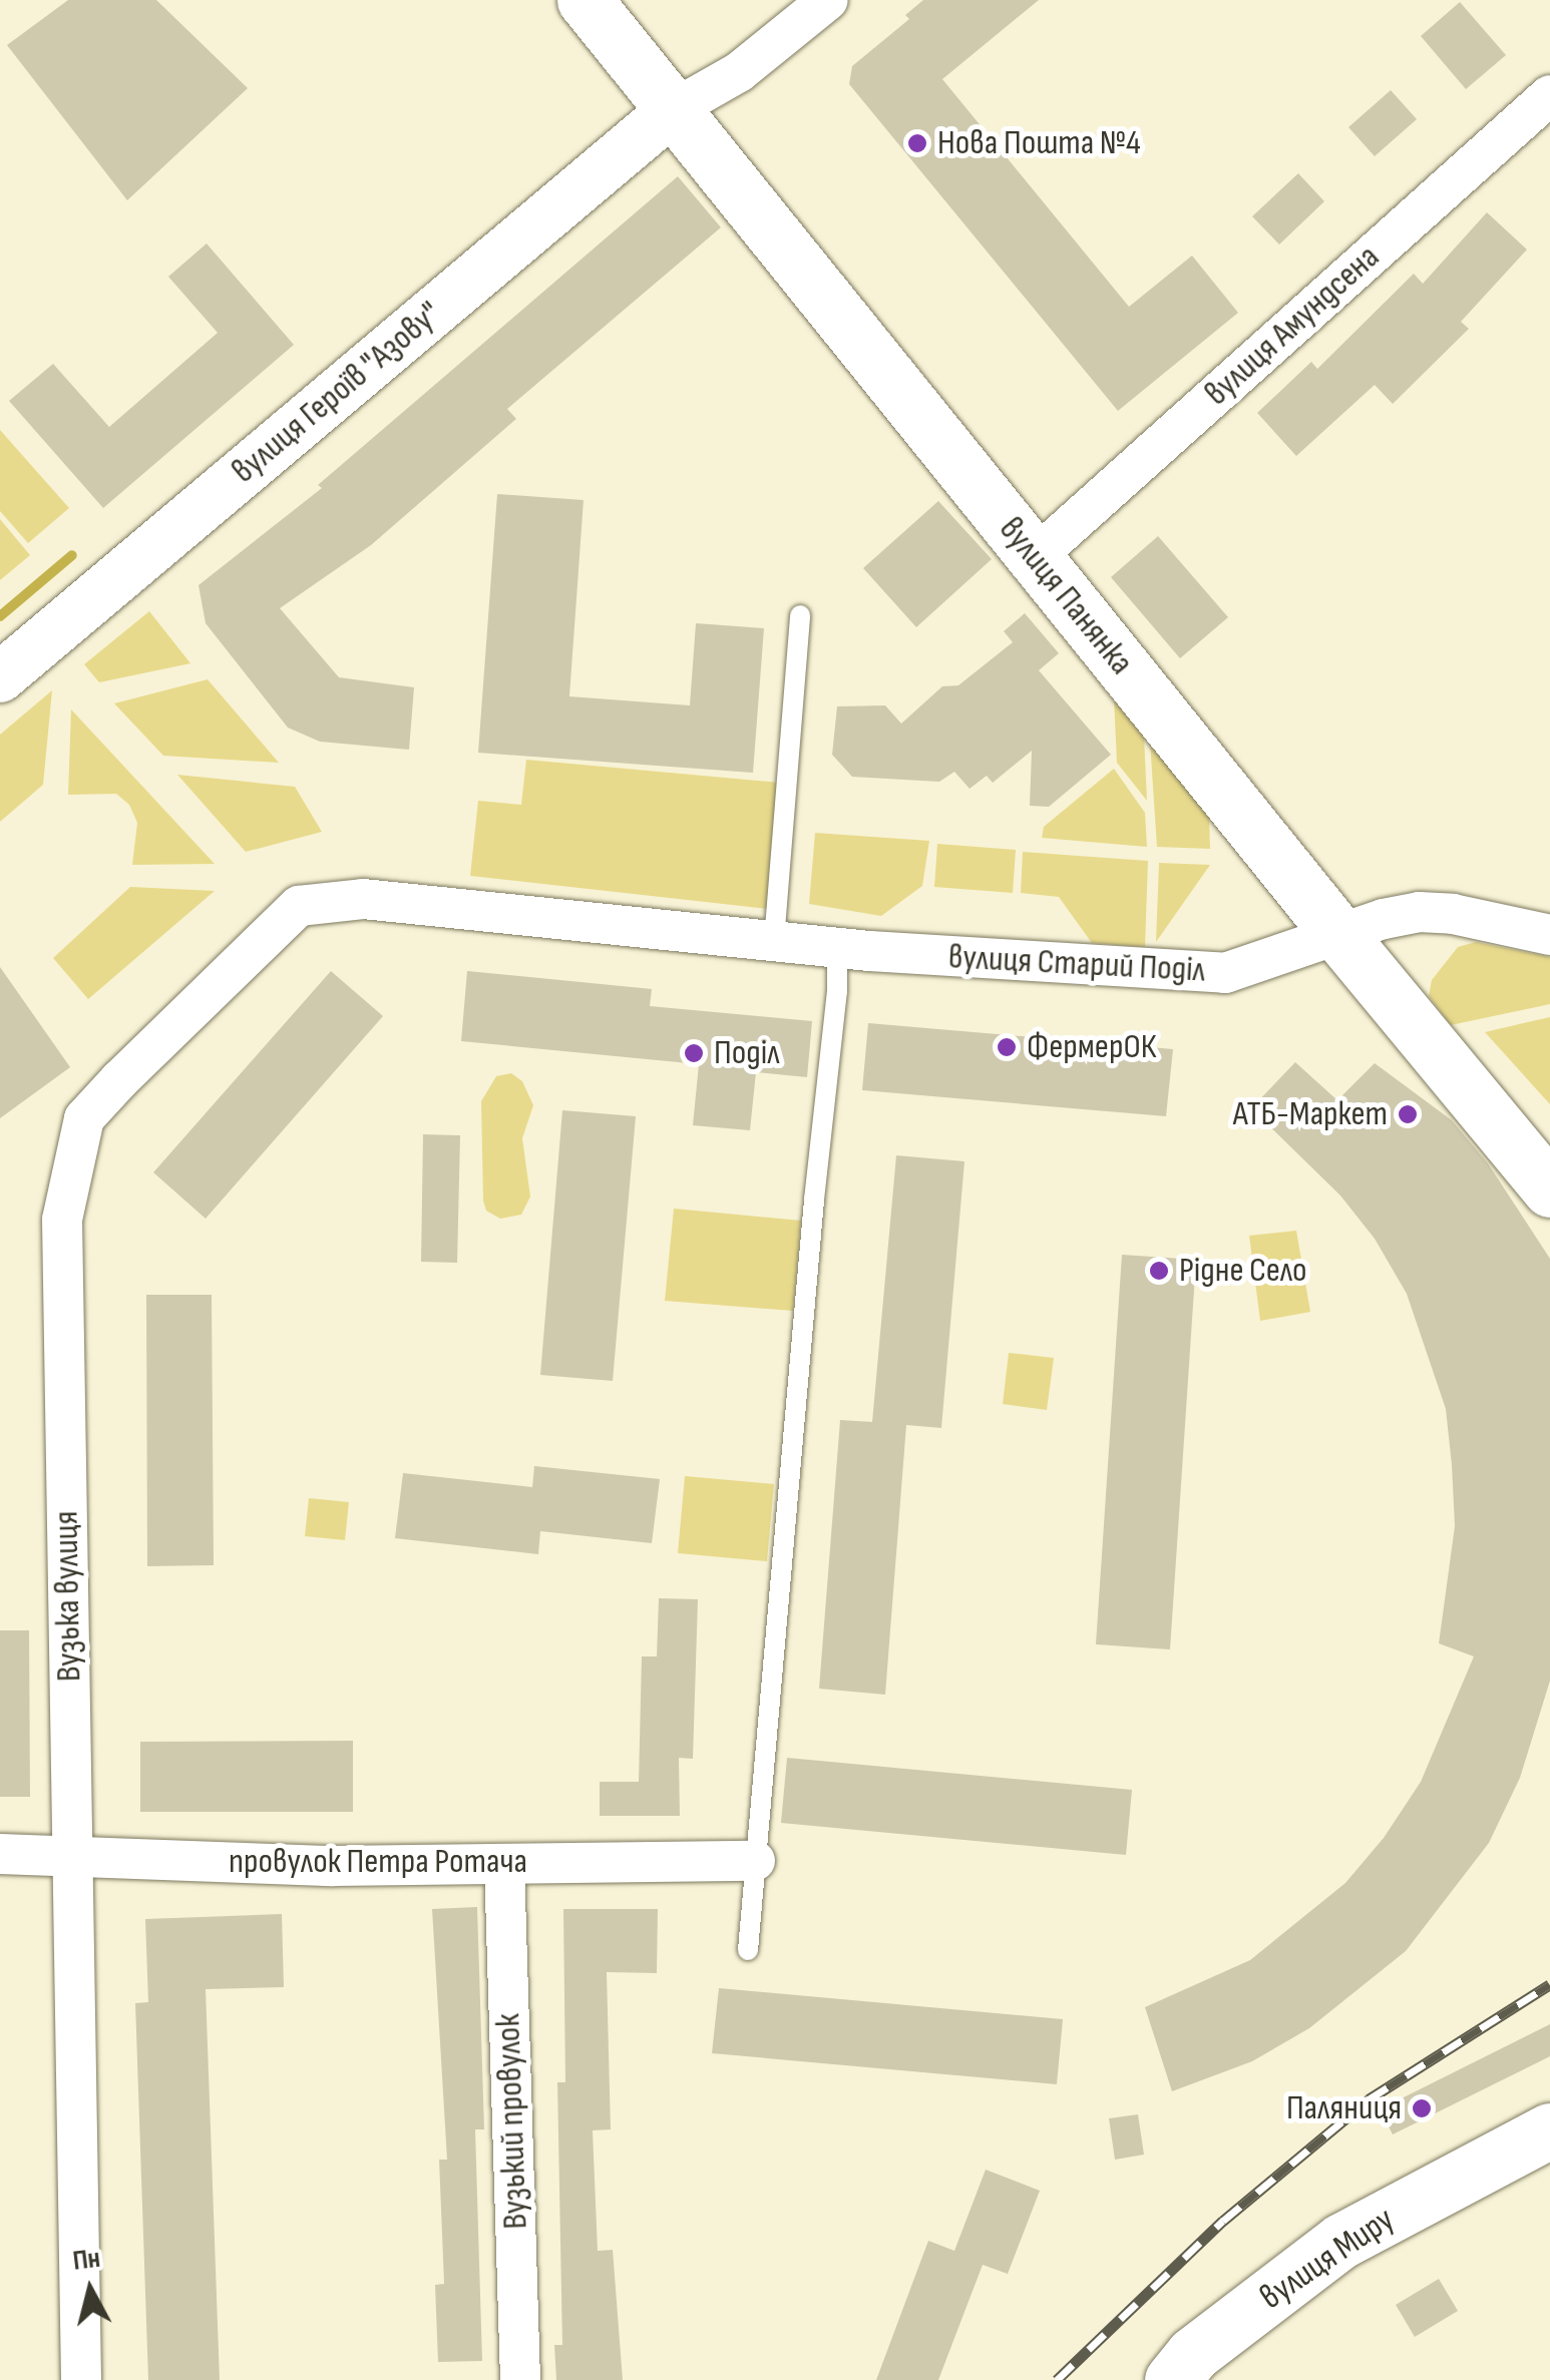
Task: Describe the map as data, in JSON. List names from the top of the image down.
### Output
{
  "streets": {
    "main road": ["вулиця Панянка", "вулиця Миру"],
    "street": [
      "вулиця Амундсена",
      "вулиця Героїв \"Азову\"",
      "вулиця Старий Поділ",
      "Вузька вулиця",
      "провулок Петра Ротача",
      "Вузький провулок"
    ]
  },
  "crossings": [
    ["вулиця Амундсена", "вулиця Панянка"],
    ["вулиця Героїв \"Азову\"", "вулиця Панянка"],
    ["вулиця Панянка", "вулиця Старий Поділ"],
    ["вулиця Старий Поділ", "Вузька вулиця"],
    ["Вузька вулиця", "провулок Петра Ротача"],
    ["провулок Петра Ротача", "Вузький провулок"]
  ],
  "places": [
    "Нова Пошта №4",
    "ФермерОК",
    "Поділ",
    "АТБ-Маркет",
    "Рідне Село",
    "Паляниця"
  ],
  "north": "top"
}
